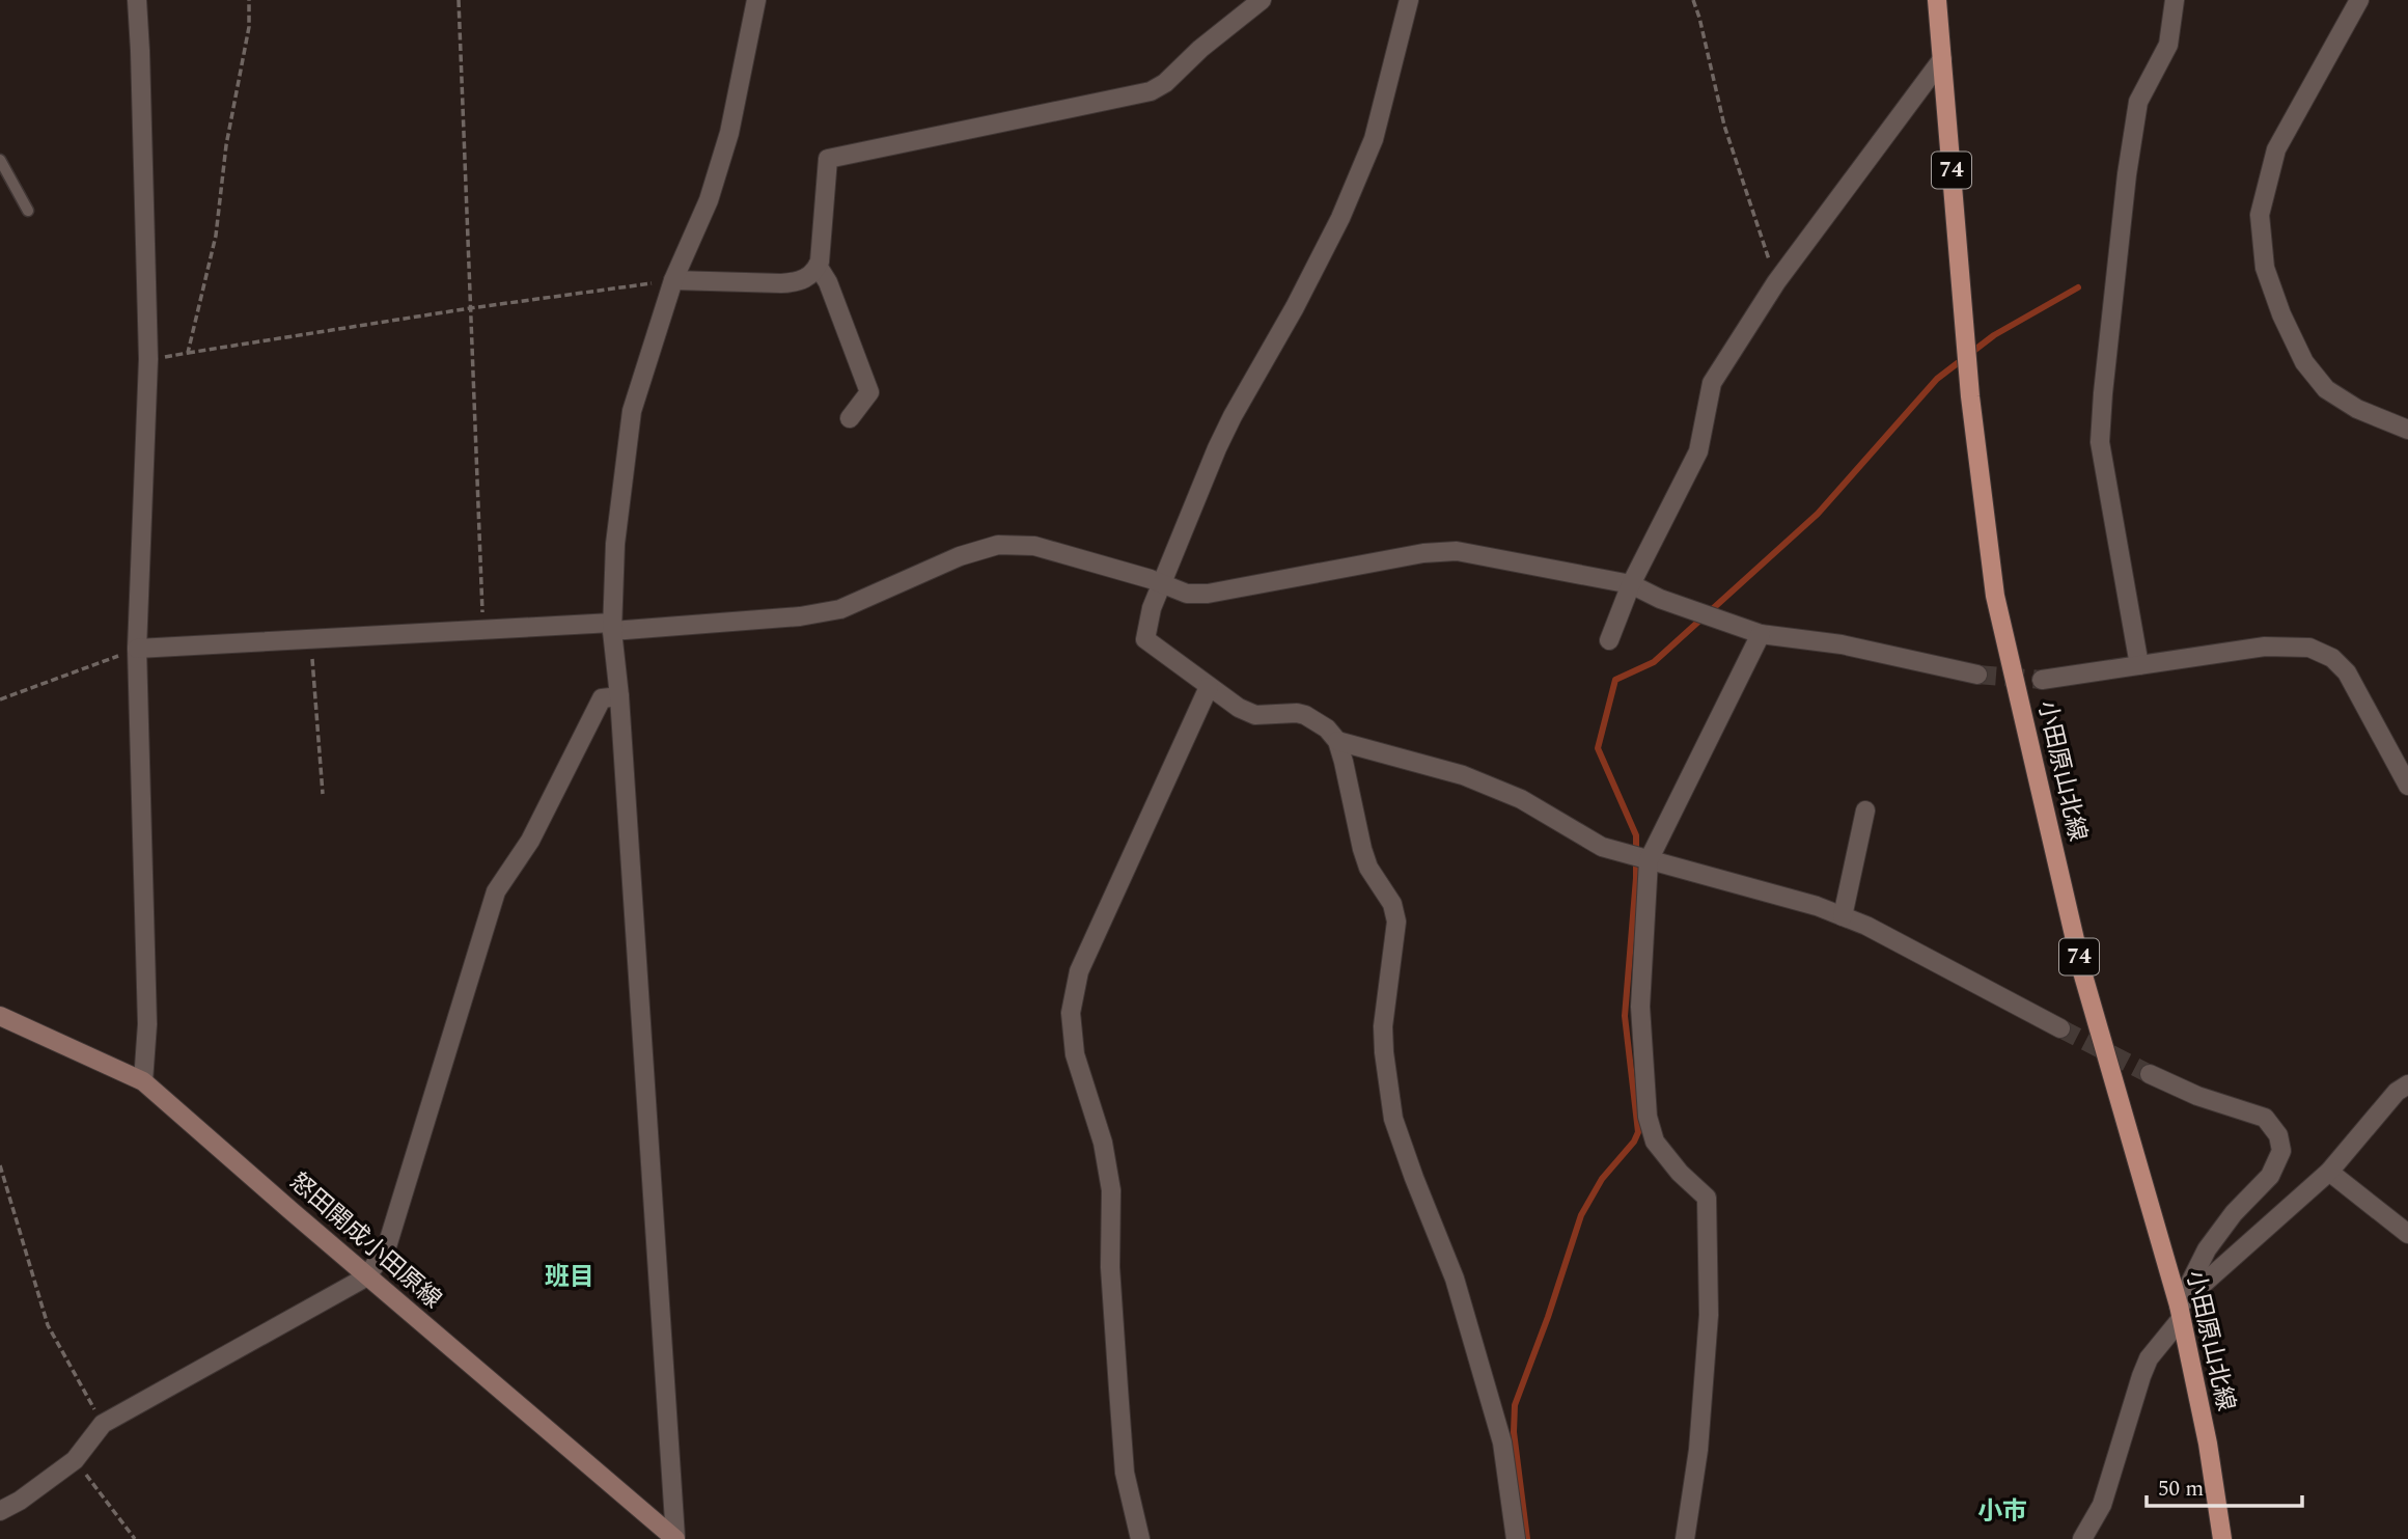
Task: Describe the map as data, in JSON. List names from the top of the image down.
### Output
{
  "streets": {
    "main road": ["74", "小田原山北線", "怒田開成小田原線"]
  },
  "districts": ["班目", "小市"],
  "scale_bar": "50 m"
}
